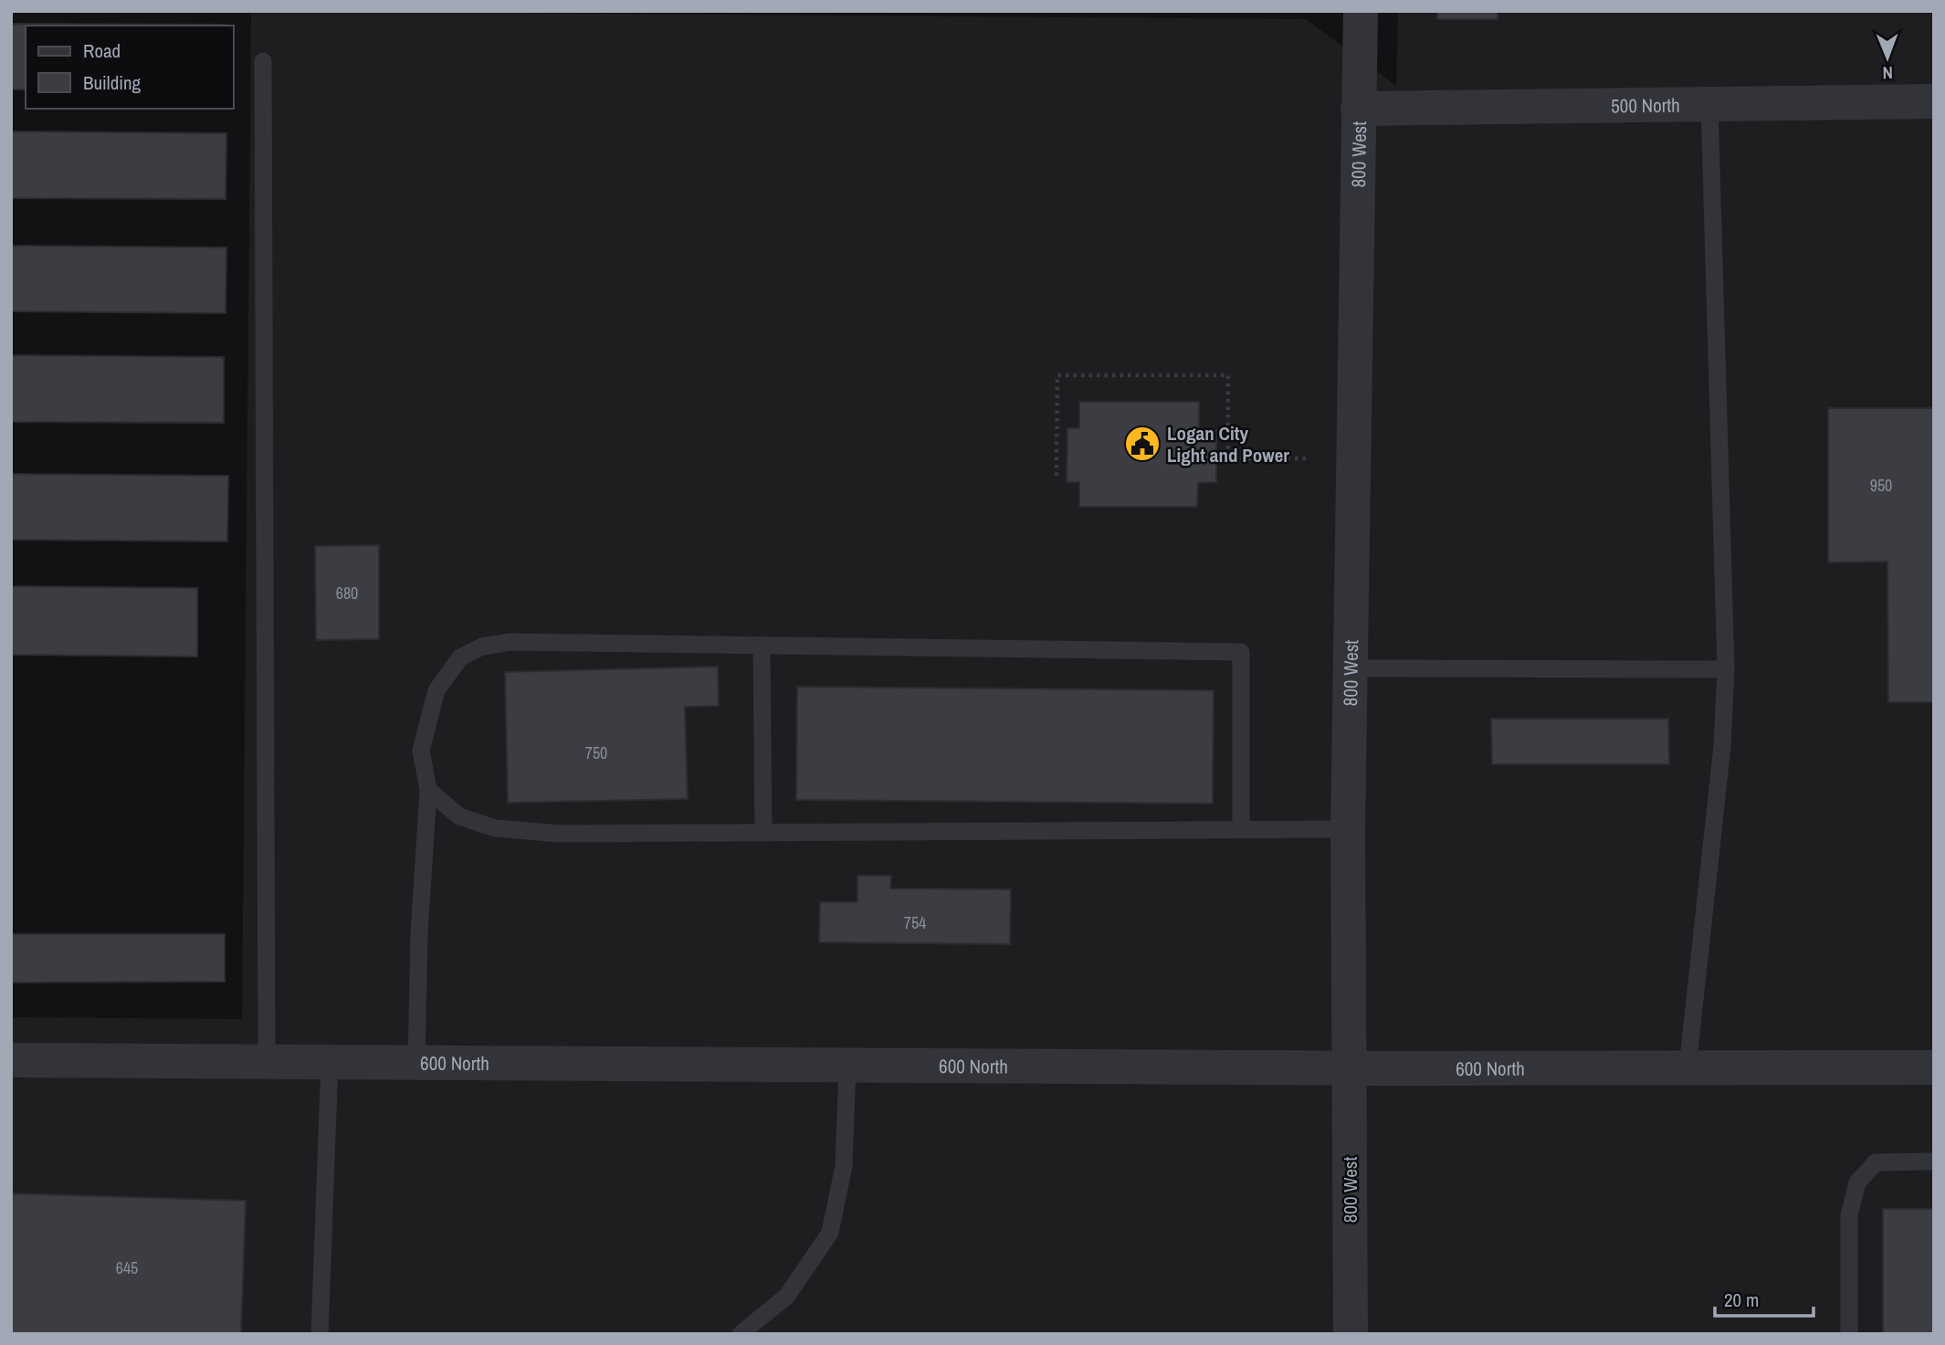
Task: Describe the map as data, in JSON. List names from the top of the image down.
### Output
{
  "streets": {
    "street": ["500 North", "800 West", "600 North"]
  },
  "crossings": [
    ["500 North", "800 West"],
    ["800 West", "600 North"]
  ],
  "places": {
    "public building": ["Logan City Light and Power"]
  },
  "house_numbers": [
    "950",
    "680",
    "750",
    "754",
    "645"
  ],
  "legend": ["Road", "Building"],
  "scale_bar": "20 m",
  "north": "bottom"
}
